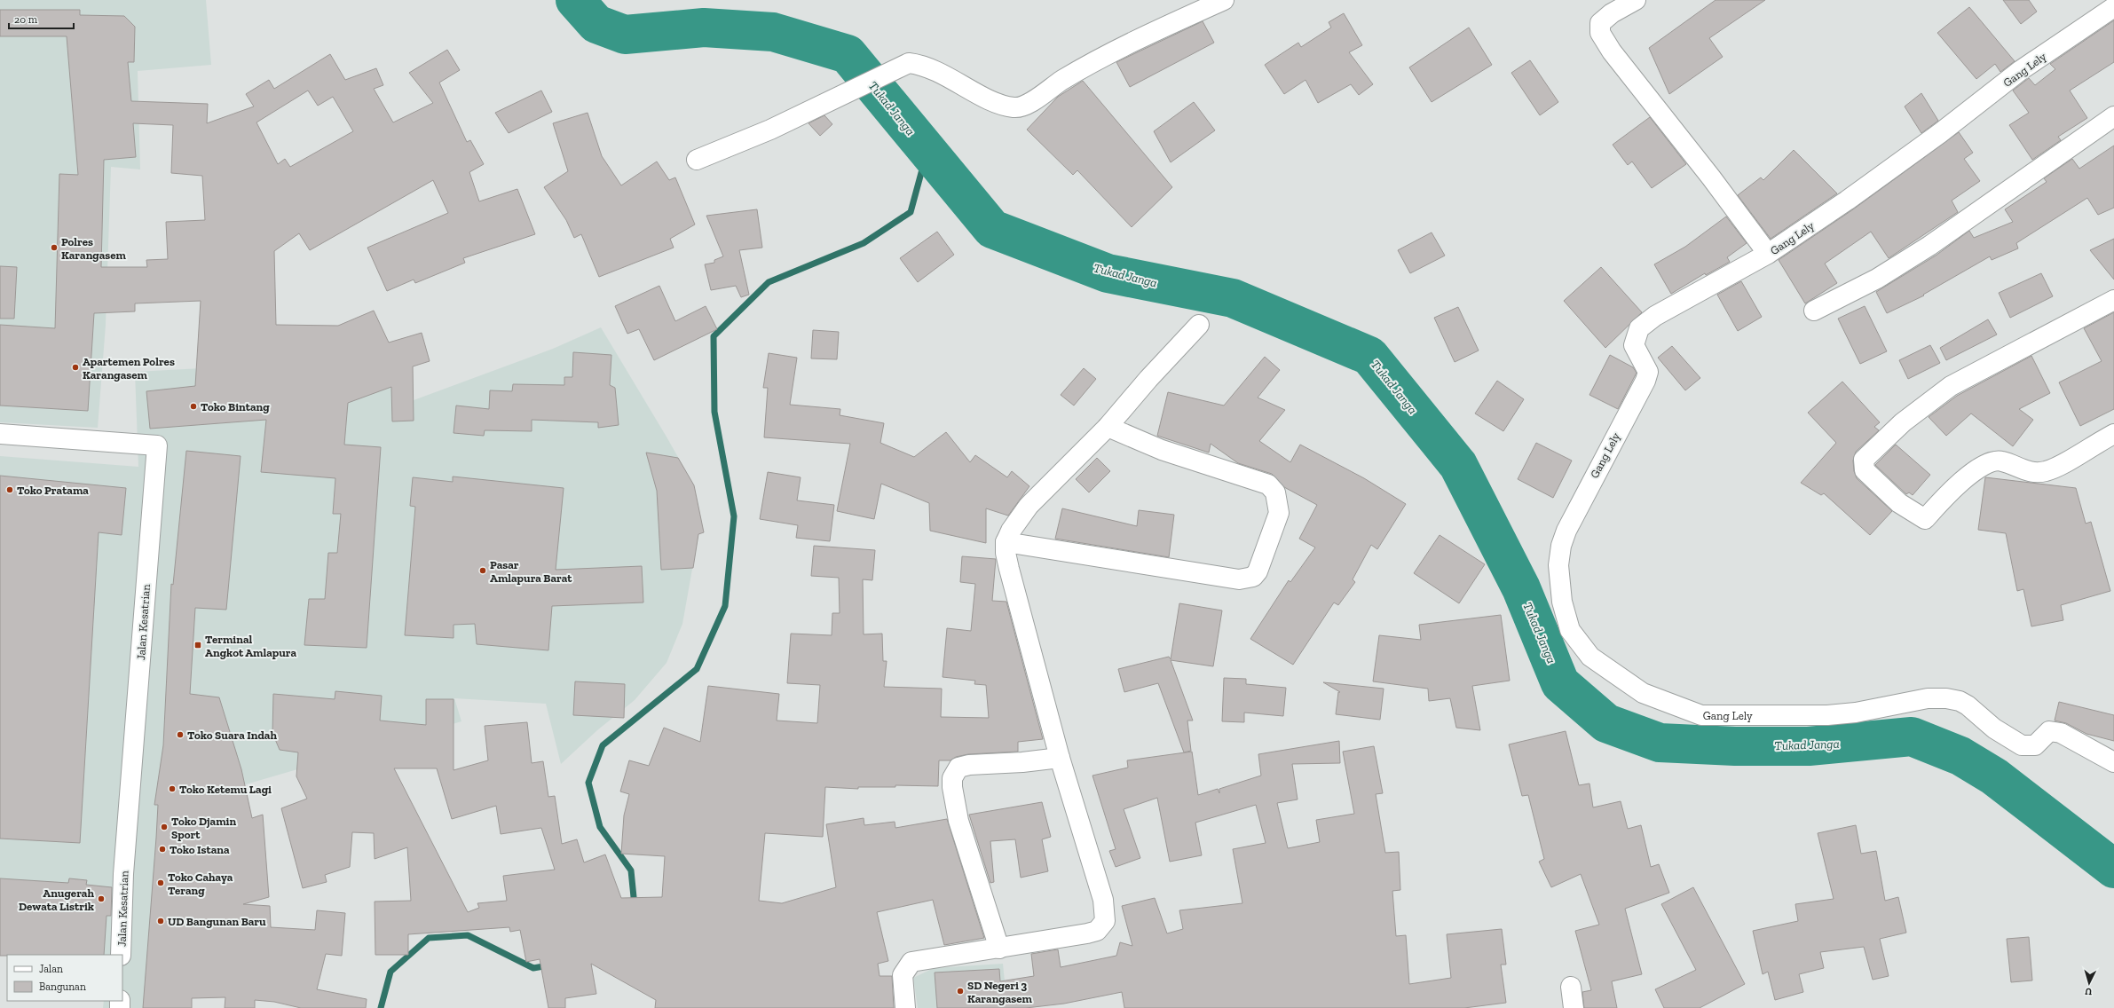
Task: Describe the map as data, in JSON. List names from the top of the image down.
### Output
{
  "streets": {
    "street": ["Gang Lely", "Jalan Kesatrian"]
  },
  "water": ["Tukad Janga"],
  "places": {
    "other": [
      "Polres Karangasem",
      "Apartemen Polres Karangasem",
      "Toko Bintang",
      "Toko Pratama",
      "Pasar Amlapura Barat",
      "Toko Suara Indah",
      "Toko Ketemu Lagi",
      "Toko Djamin Sport",
      "Toko Istana",
      "Toko Cahaya Terang",
      "Anugerah Dewata Listrik",
      "UD Bangunan Baru",
      "SD Negeri 3 Karangasem"
    ],
    "transit": ["Terminal Angkot Amlapura"]
  },
  "legend": ["Jalan", "Bangunan"],
  "scale_bar": "20 m",
  "north": "bottom"
}
